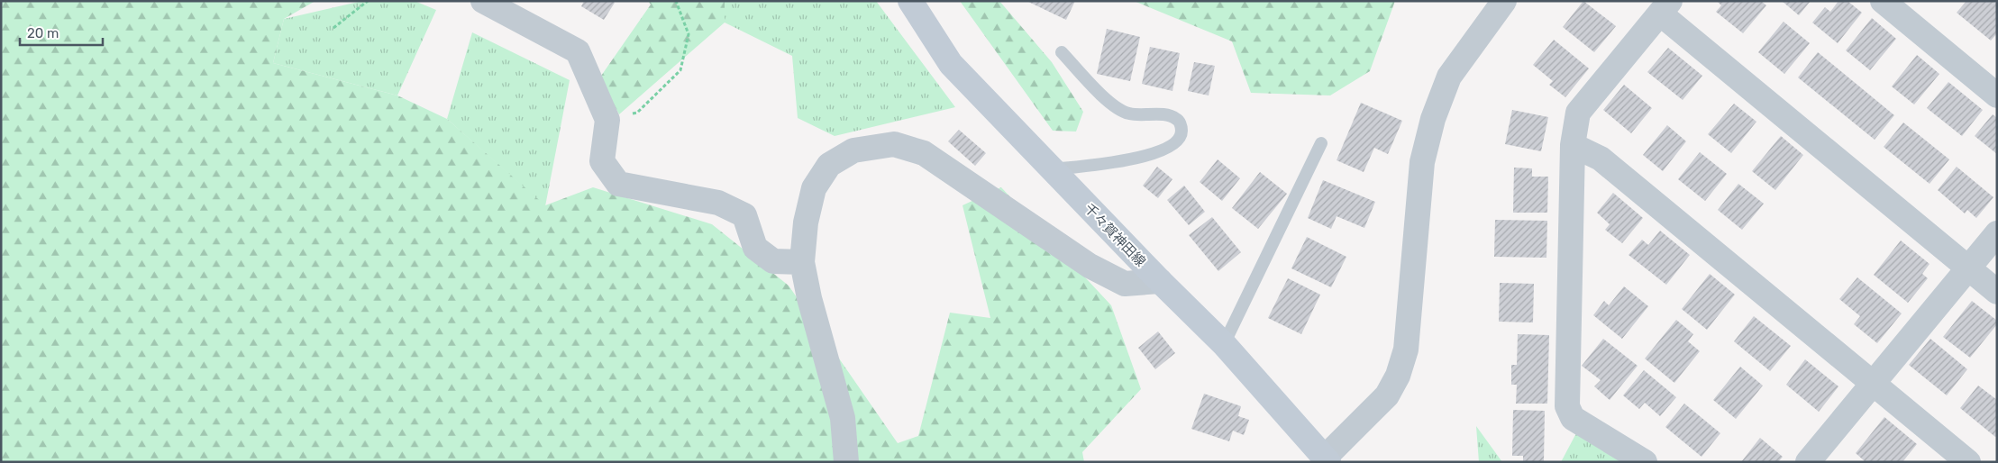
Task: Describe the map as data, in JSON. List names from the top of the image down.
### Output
{
  "streets": {
    "main road": ["千々賀神田線"]
  },
  "scale_bar": "20 m"
}
